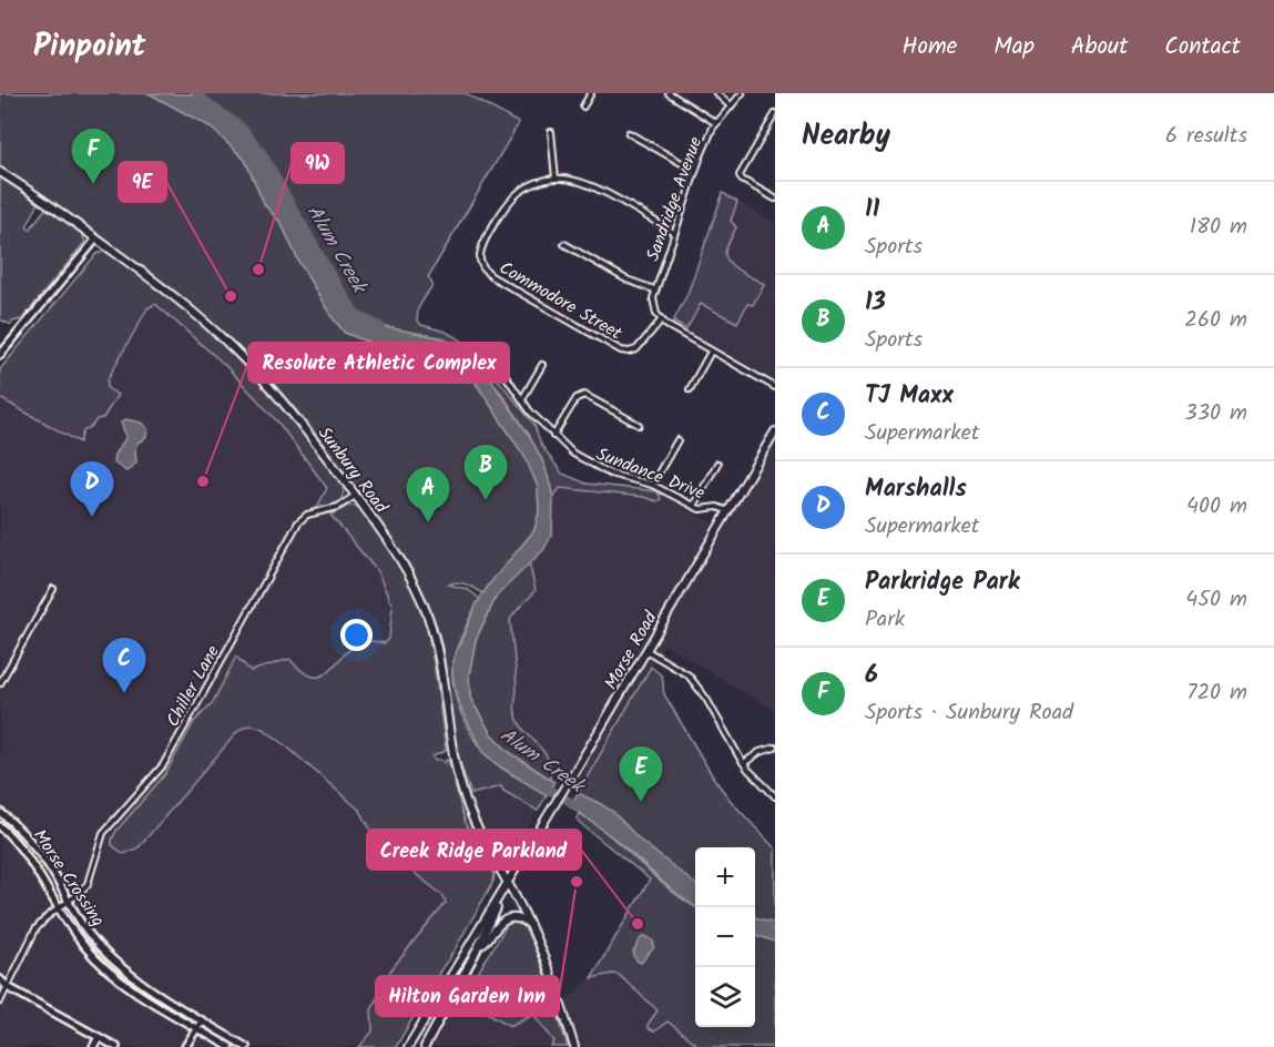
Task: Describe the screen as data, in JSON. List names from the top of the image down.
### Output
{
  "streets": {
    "main road": ["Sunbury Road", "Morse Road", "Morse Crossing"],
    "street": [
      "Sandridge Avenue",
      "Commodore Street",
      "Sundance Drive",
      "Chiller Lane"
    ]
  },
  "crossings": [
    ["Sandridge Avenue", "Commodore Street"],
    ["Sunbury Road", "Morse Road"],
    ["Sunbury Road", "Chiller Lane"],
    ["Sundance Drive", "Morse Road"],
    ["Chiller Lane", "Morse Crossing"]
  ],
  "water": ["Alum Creek"],
  "places": [
    "9W",
    "9E",
    "Resolute Athletic Complex",
    "Hilton Garden Inn",
    "Creek Ridge Parkland"
  ],
  "page": {
    "header": "Pinpoint",
    "nav": [
      "Home",
      "Map",
      "About",
      "Contact"
    ],
    "heading": ["Nearby", "6 results"],
    "pins": [
      "F",
      "B",
      "D",
      "A",
      "C",
      "E"
    ],
    "list": [
      {
        "mark": "A",
        "name": "11",
        "note": "Sports",
        "value": "180 m"
      },
      {
        "mark": "B",
        "name": "13",
        "note": "Sports",
        "value": "260 m"
      },
      {
        "mark": "C",
        "name": "TJ Maxx",
        "note": "Supermarket",
        "value": "330 m"
      },
      {
        "mark": "D",
        "name": "Marshalls",
        "note": "Supermarket",
        "value": "400 m"
      },
      {
        "mark": "E",
        "name": "Parkridge Park",
        "note": "Park",
        "value": "450 m"
      },
      {
        "mark": "F",
        "name": "6",
        "note": "Sports · Sunbury Road",
        "value": "720 m"
      }
    ],
    "map_buttons": ["+", "−"]
  }
}
